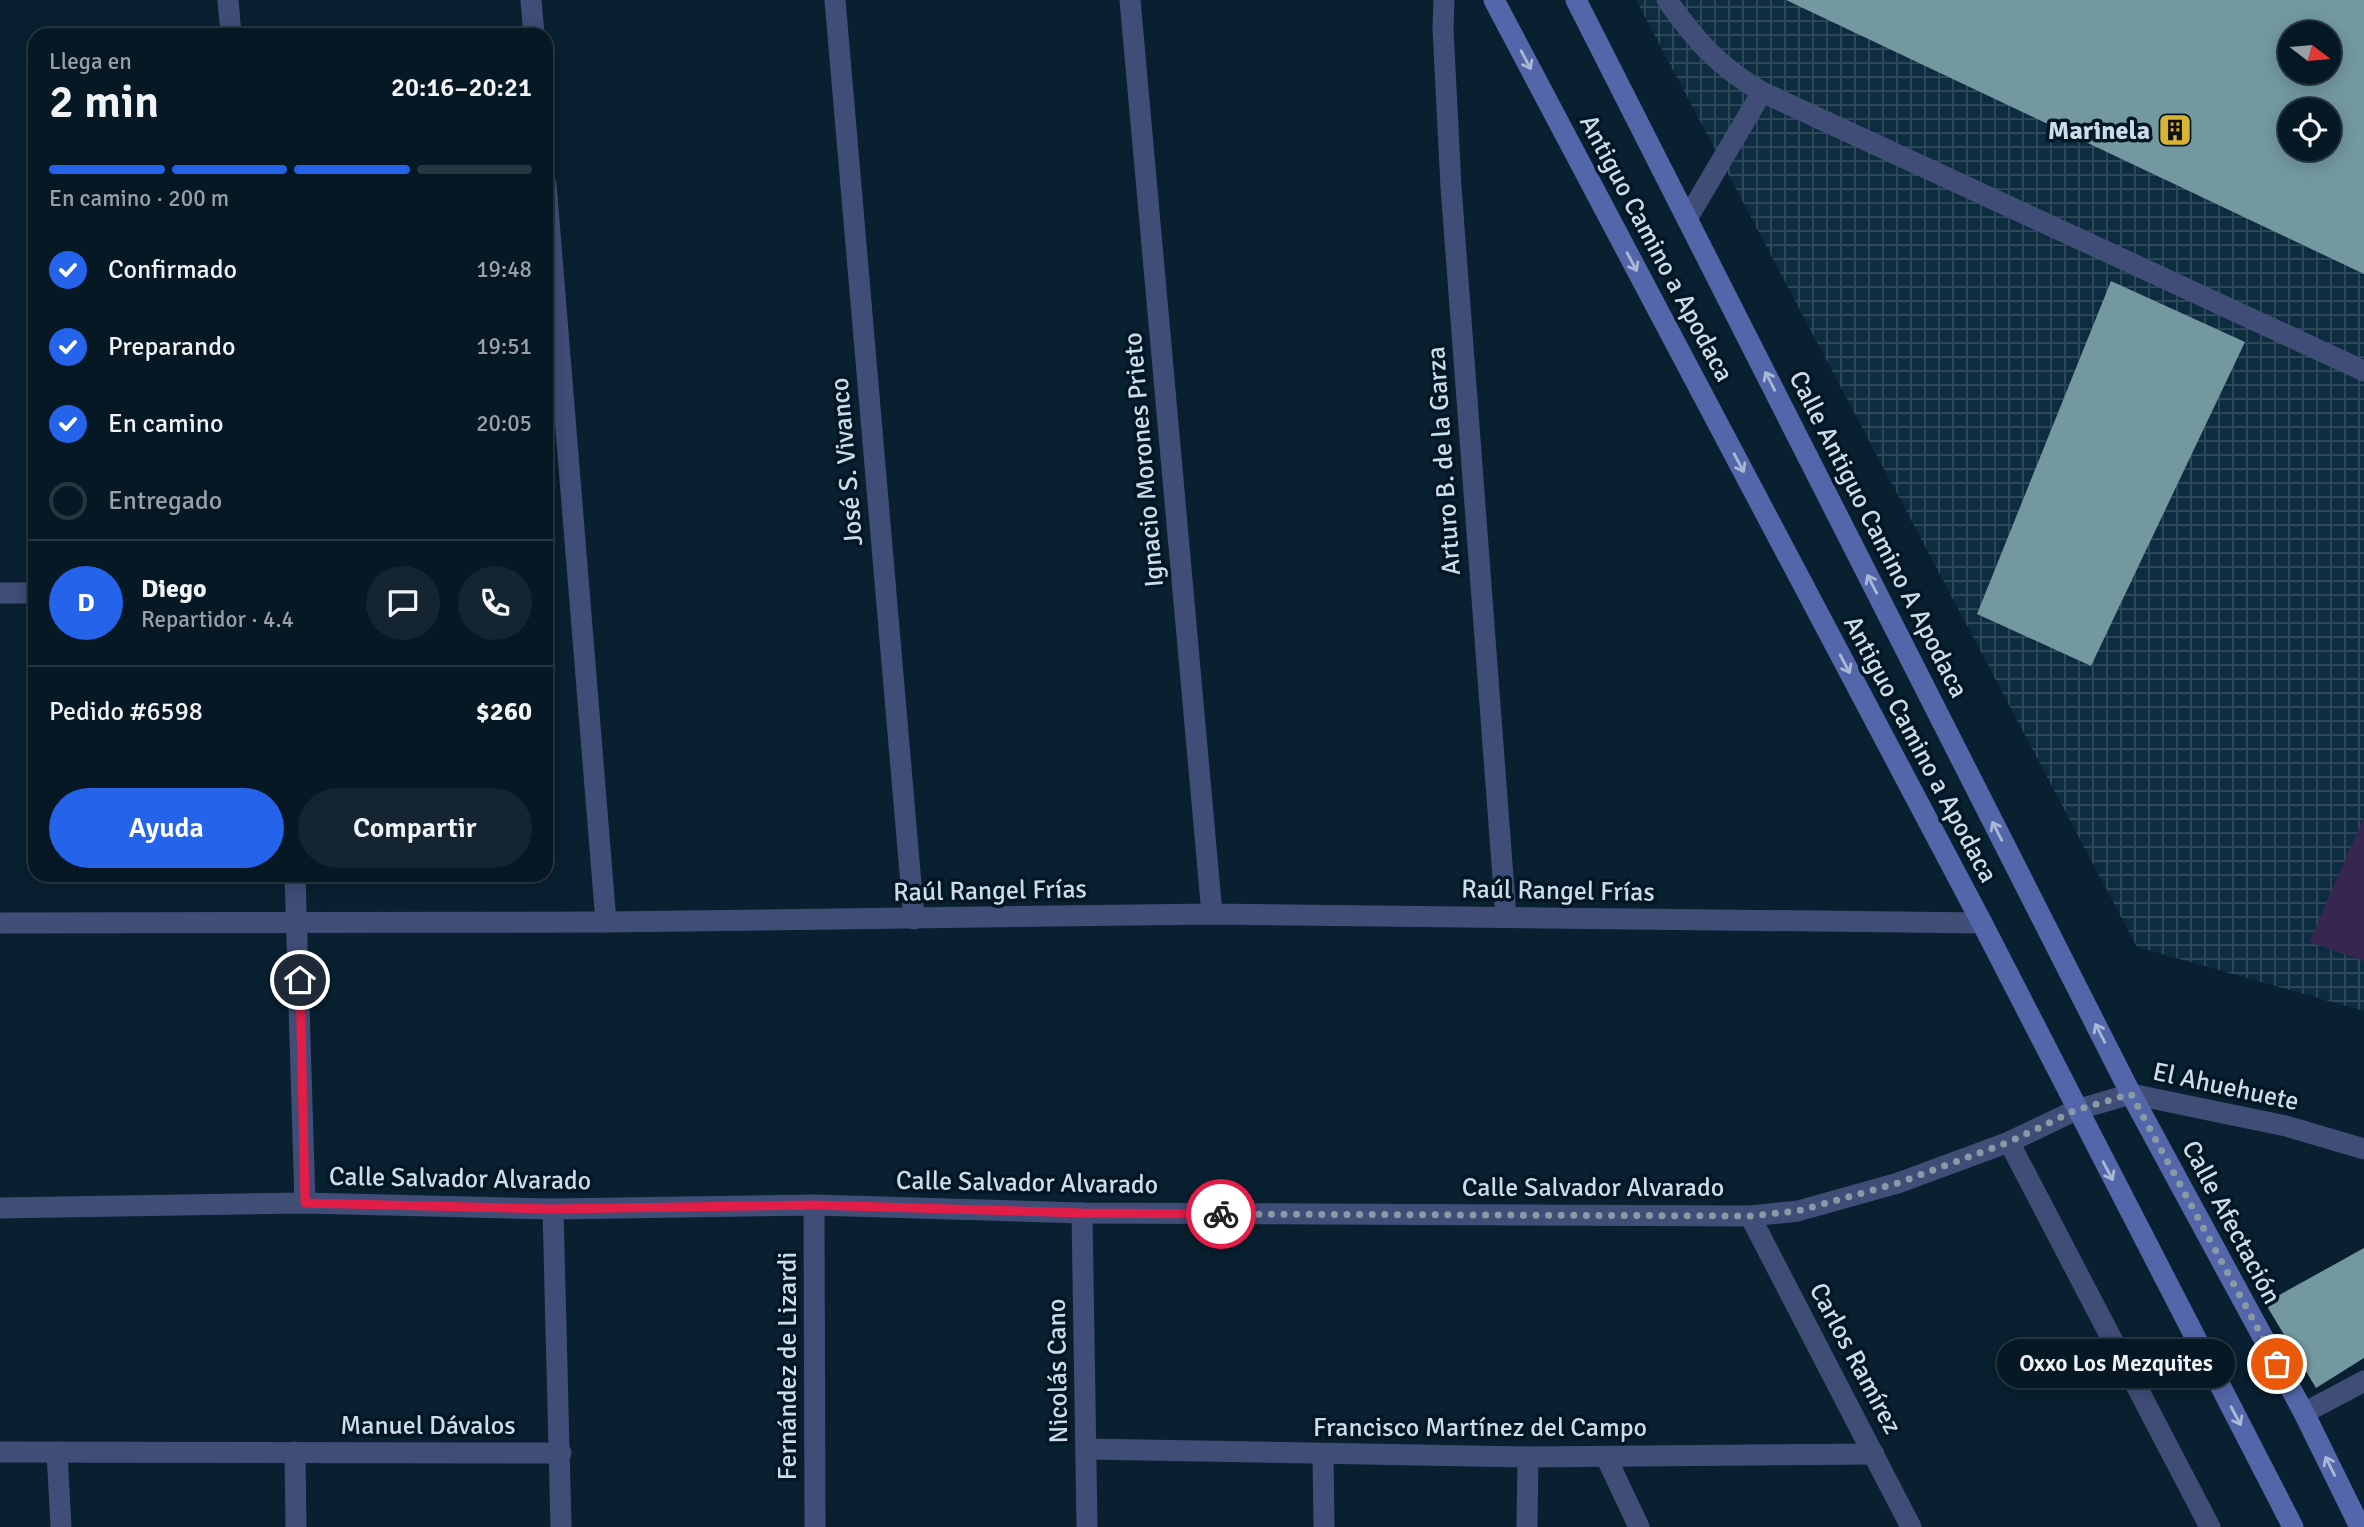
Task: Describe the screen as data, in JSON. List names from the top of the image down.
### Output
{
  "streets": {
    "street": [
      "Antiguo Camino a Apodaca",
      "Ignacio Morones Prieto",
      "Arturo B. de la Garza",
      "José S. Vivanco",
      "Calle Antiguo Camino A Apodaca",
      "Raúl Rangel Frías",
      "El Ahuehuete",
      "Calle Salvador Alvarado",
      "Calle Afectación",
      "Carlos Ramírez",
      "Fernández de Lizardi",
      "Nicolás Cano",
      "Manuel Dávalos",
      "Francisco Martínez del Campo"
    ]
  },
  "crossings": [
    ["Antiguo Camino a Apodaca", "Raúl Rangel Frías"],
    ["Antiguo Camino a Apodaca", "El Ahuehuete"],
    ["Antiguo Camino a Apodaca", "Calle Salvador Alvarado"],
    ["Ignacio Morones Prieto", "Raúl Rangel Frías"],
    ["Arturo B. de la Garza", "Raúl Rangel Frías"],
    ["José S. Vivanco", "Raúl Rangel Frías"],
    ["Calle Antiguo Camino A Apodaca", "El Ahuehuete"],
    ["Calle Antiguo Camino A Apodaca", "Calle Afectación"],
    ["El Ahuehuete", "Calle Salvador Alvarado"],
    ["El Ahuehuete", "Calle Afectación"],
    ["Calle Salvador Alvarado", "Carlos Ramírez"],
    ["Calle Salvador Alvarado", "Fernández de Lizardi"],
    ["Calle Salvador Alvarado", "Nicolás Cano"],
    ["Carlos Ramírez", "Francisco Martínez del Campo"],
    ["Nicolás Cano", "Francisco Martínez del Campo"]
  ],
  "one_way": ["Calle Antiguo Camino A Apodaca"],
  "places": {
    "building": ["Marinela"],
    "other": ["Oxxo Los Mezquites"]
  },
  "north": "right",
  "page": {
    "heading": ["2 min", "Llega en", "20:16–20:21"],
    "panel": [
      "Diego",
      "Repartidor · 4.4",
      "Pedido #6598",
      "$260"
    ],
    "bar": "En camino · 200 m",
    "list": [
      ["Confirmado", "19:48"],
      ["Preparando", "19:51"],
      ["En camino", "20:05"],
      "Entregado"
    ],
    "round": "D",
    "buttons": ["Ayuda", "Compartir"],
    "bubble": "Oxxo Los Mezquites"
  }
}
